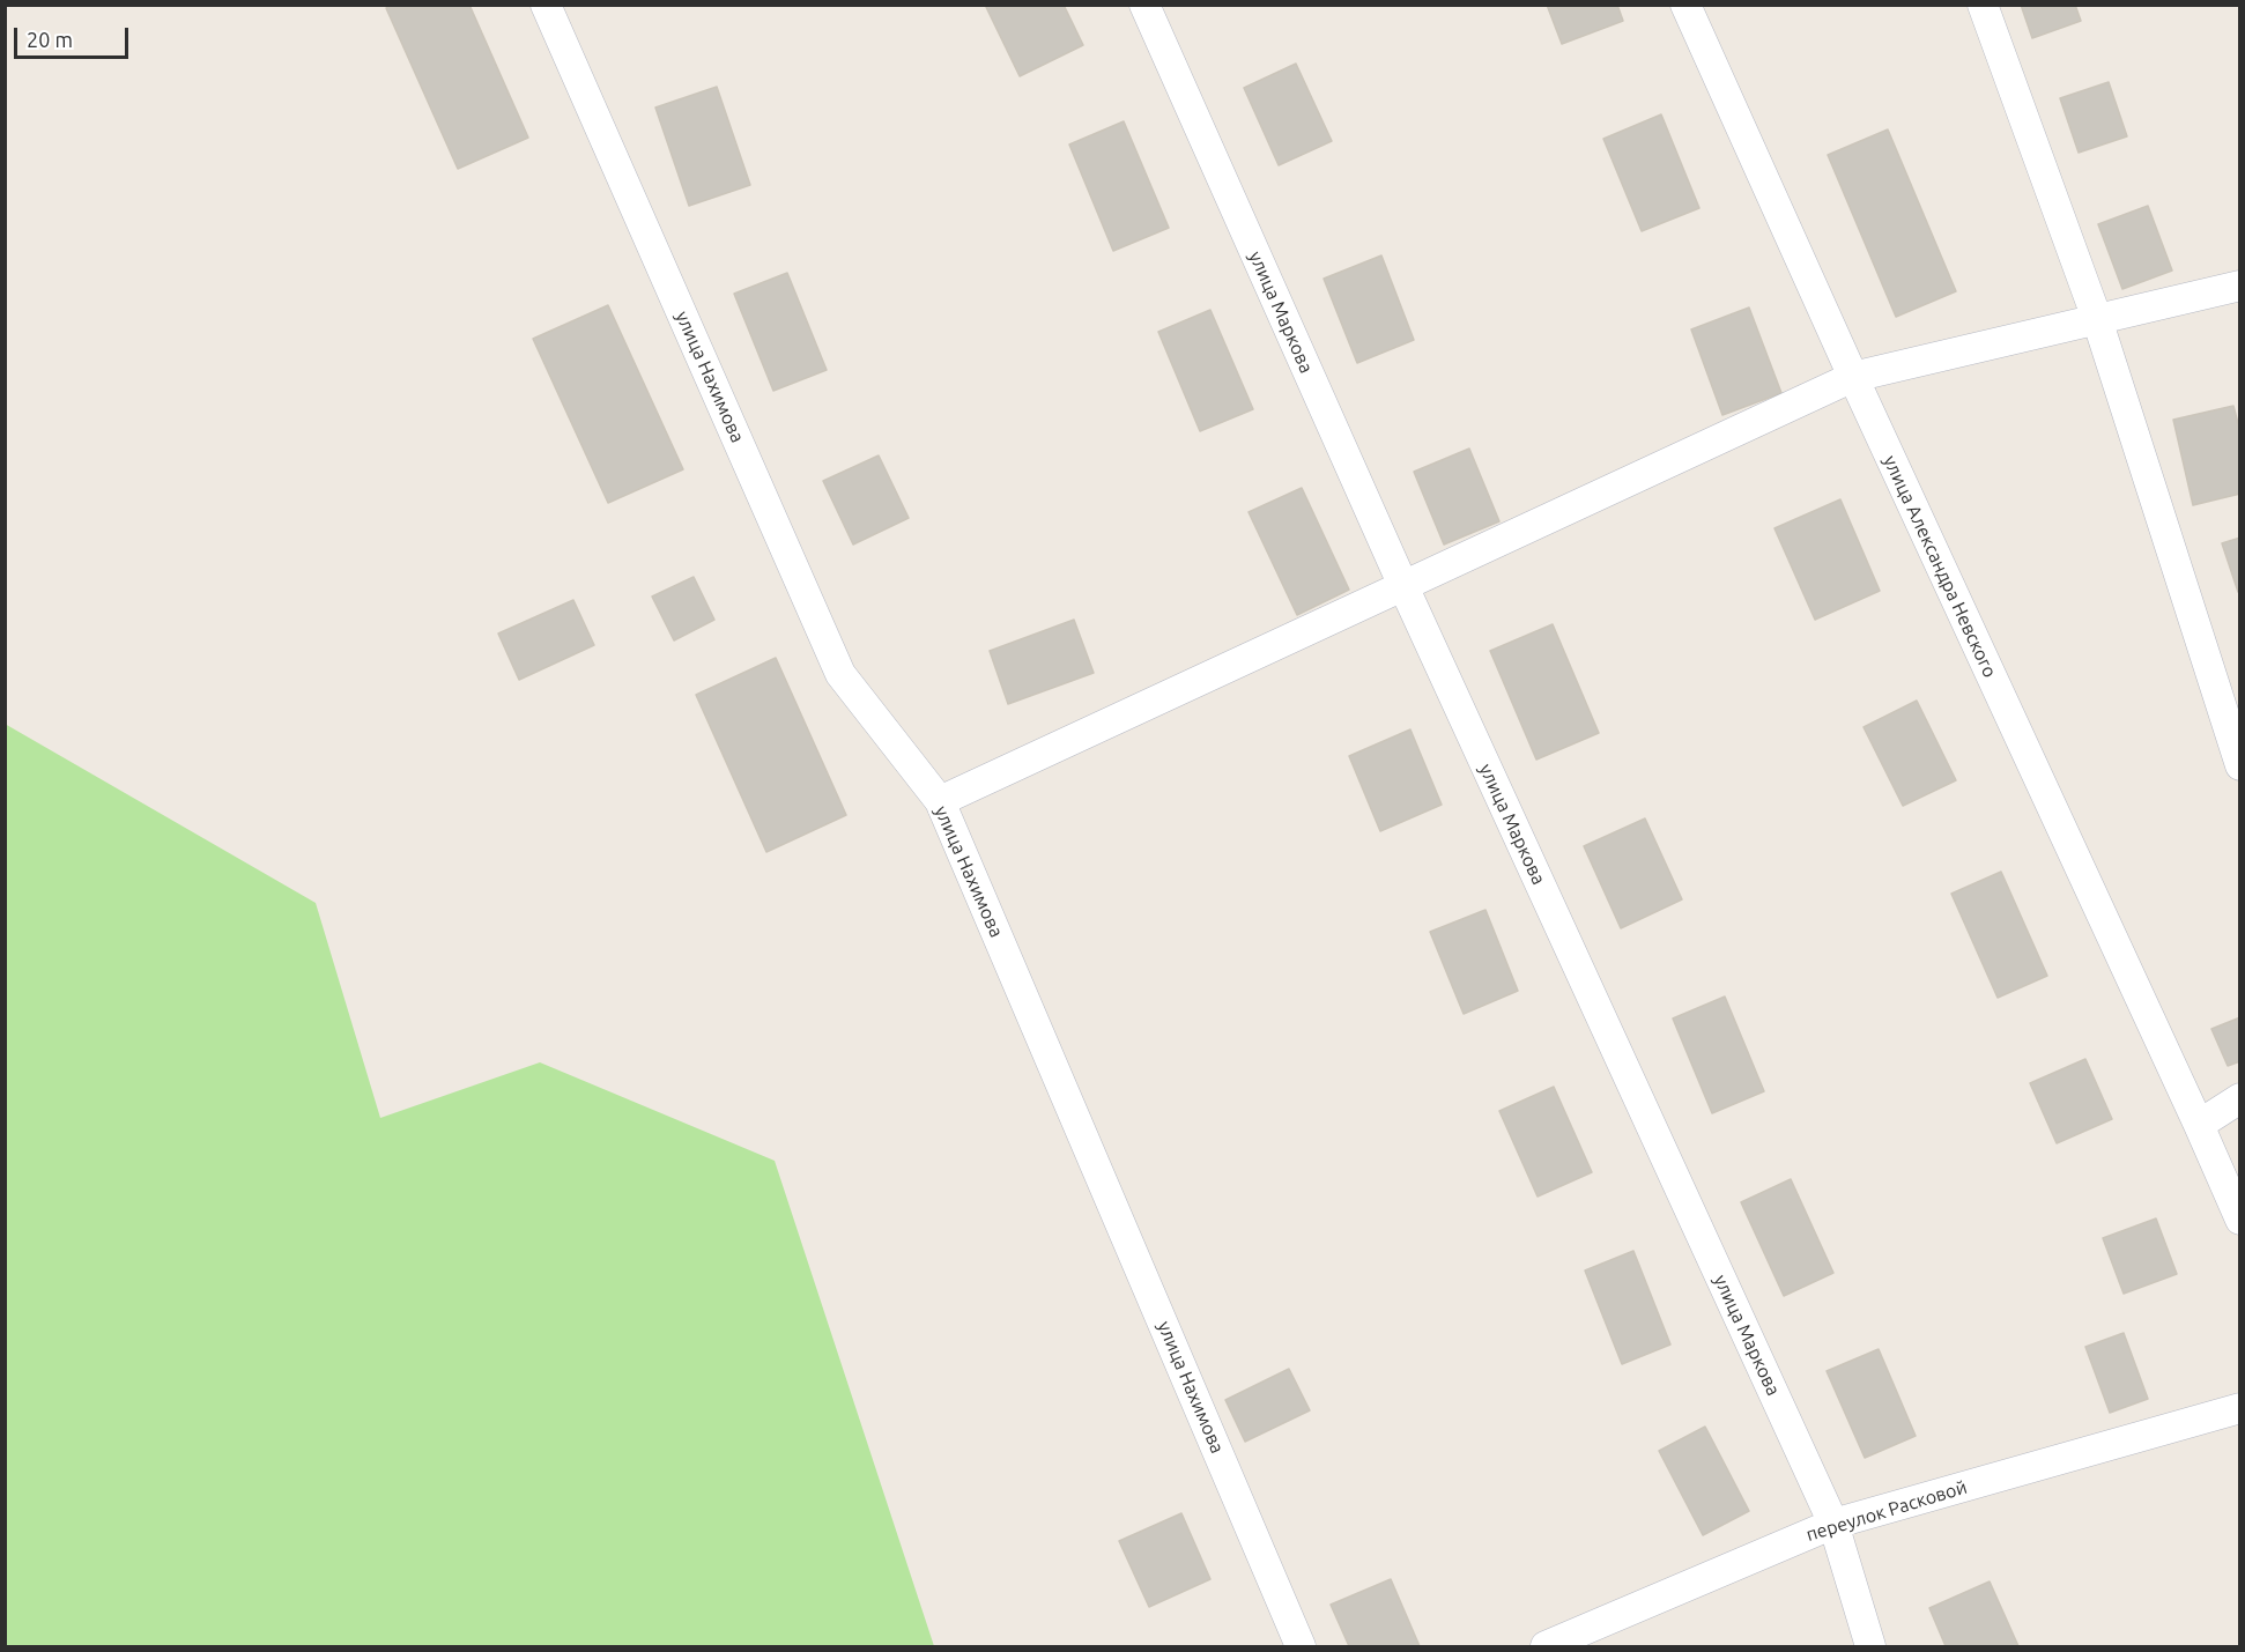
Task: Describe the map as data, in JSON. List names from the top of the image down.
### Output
{
  "streets": {
    "street": [
      "улица Маркова",
      "улица Нахимова",
      "улица Александра Невского",
      "переулок Расковой"
    ]
  },
  "crossings": [
    ["улица Маркова", "переулок Расковой"]
  ],
  "scale_bar": "20 m"
}
